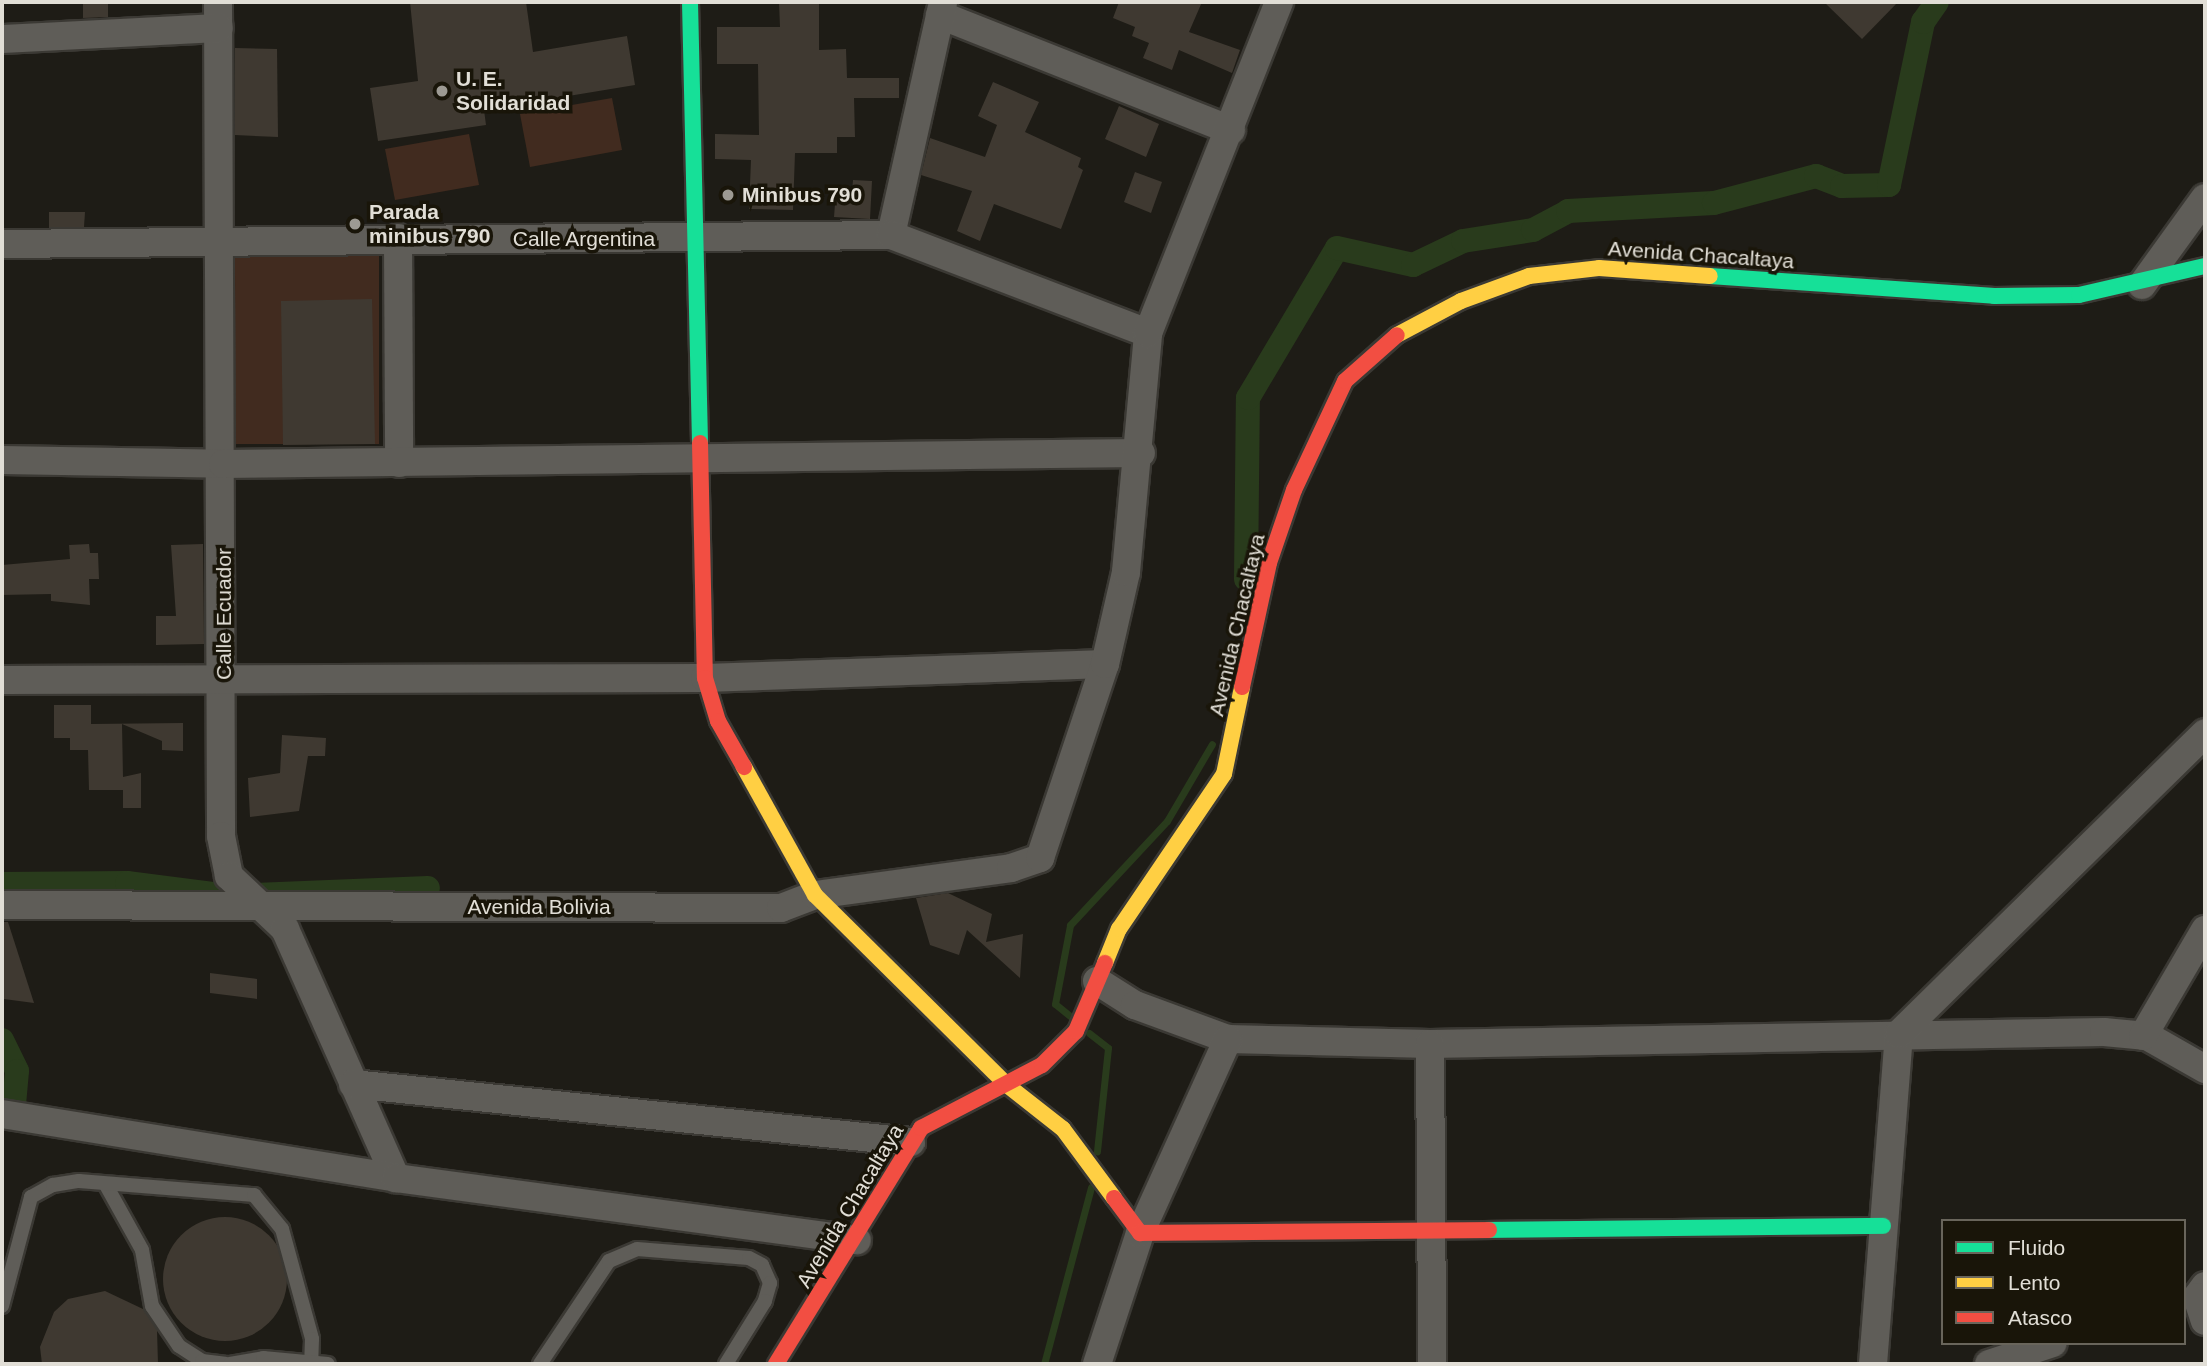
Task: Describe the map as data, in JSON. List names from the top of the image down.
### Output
{
  "streets": {
    "street": [
      "Calle Argentina",
      "Avenida Chacaltaya",
      "Calle Ecuador",
      "Avenida Bolivia"
    ]
  },
  "crossings": [
    ["Calle Argentina", "Calle Ecuador"],
    ["Calle Ecuador", "Avenida Bolivia"]
  ],
  "places": ["U. E. Solidaridad", "Minibus 790", "Parada minibus 790"],
  "legend": ["Fluido", "Lento", "Atasco"]
}
